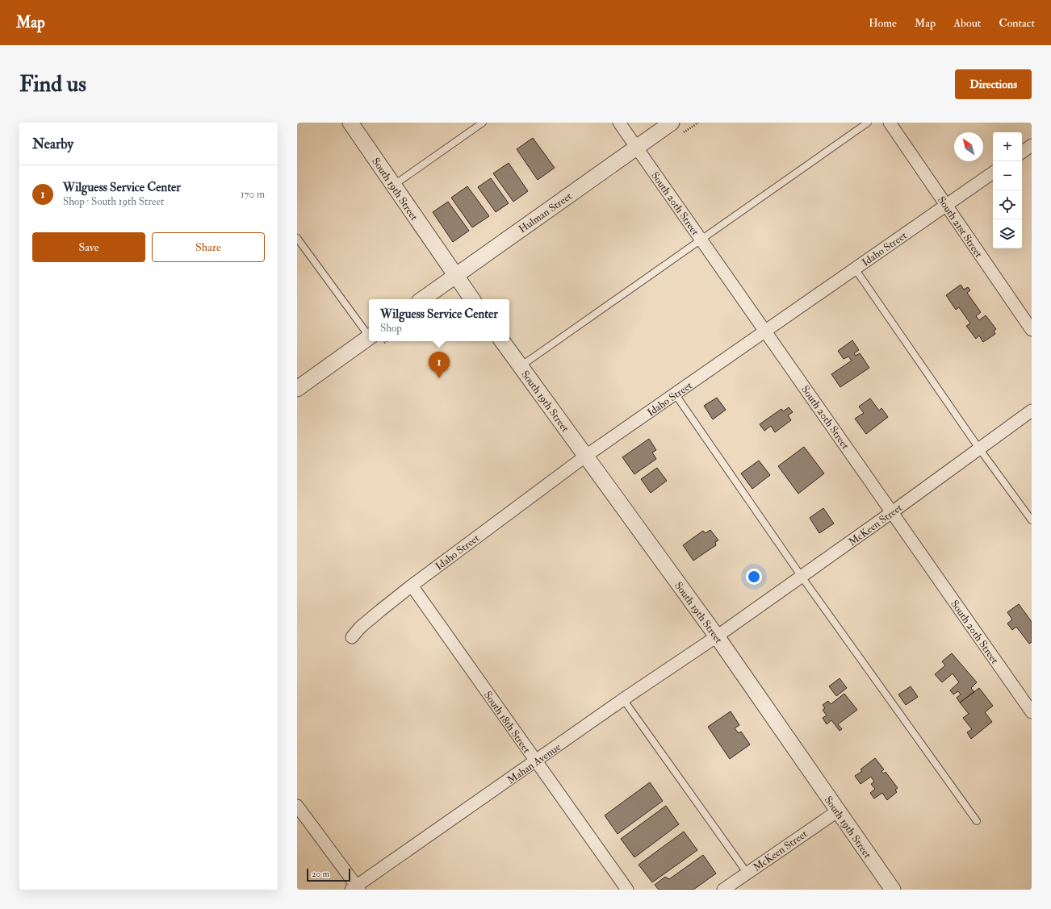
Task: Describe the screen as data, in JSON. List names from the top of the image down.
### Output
{
  "streets": {
    "street": [
      "South 19th Street",
      "South 20th Street",
      "Hulman Street",
      "South 21st Street",
      "Idaho Street",
      "McKeen Street",
      "South 18th Street",
      "Mahan Avenue"
    ]
  },
  "crossings": [
    ["South 19th Street", "Hulman Street"],
    ["South 19th Street", "Idaho Street"],
    ["South 19th Street", "McKeen Street"],
    ["South 19th Street", "Mahan Avenue"],
    ["South 20th Street", "Hulman Street"],
    ["South 20th Street", "Idaho Street"],
    ["South 20th Street", "McKeen Street"],
    ["South 21st Street", "Idaho Street"],
    ["Idaho Street", "South 18th Street"],
    ["McKeen Street", "Mahan Avenue"],
    ["South 18th Street", "Mahan Avenue"]
  ],
  "scale_bar": "20 m",
  "north": "top left",
  "page": {
    "header": "Map",
    "nav": [
      "Home",
      "Map",
      "About",
      "Contact"
    ],
    "buttons": [
      "Directions",
      ["Save", "Share"]
    ],
    "title": "Find us",
    "heading": "Nearby",
    "map_buttons": ["+", "−"],
    "list": [
      {
        "mark": "1",
        "name": "Wilguess Service Center",
        "note": "Shop · South 19th Street",
        "value": "170 m"
      }
    ],
    "popup": ["Wilguess Service Center", "Shop"],
    "pins": "1",
    "scale": "20 m"
  }
}
